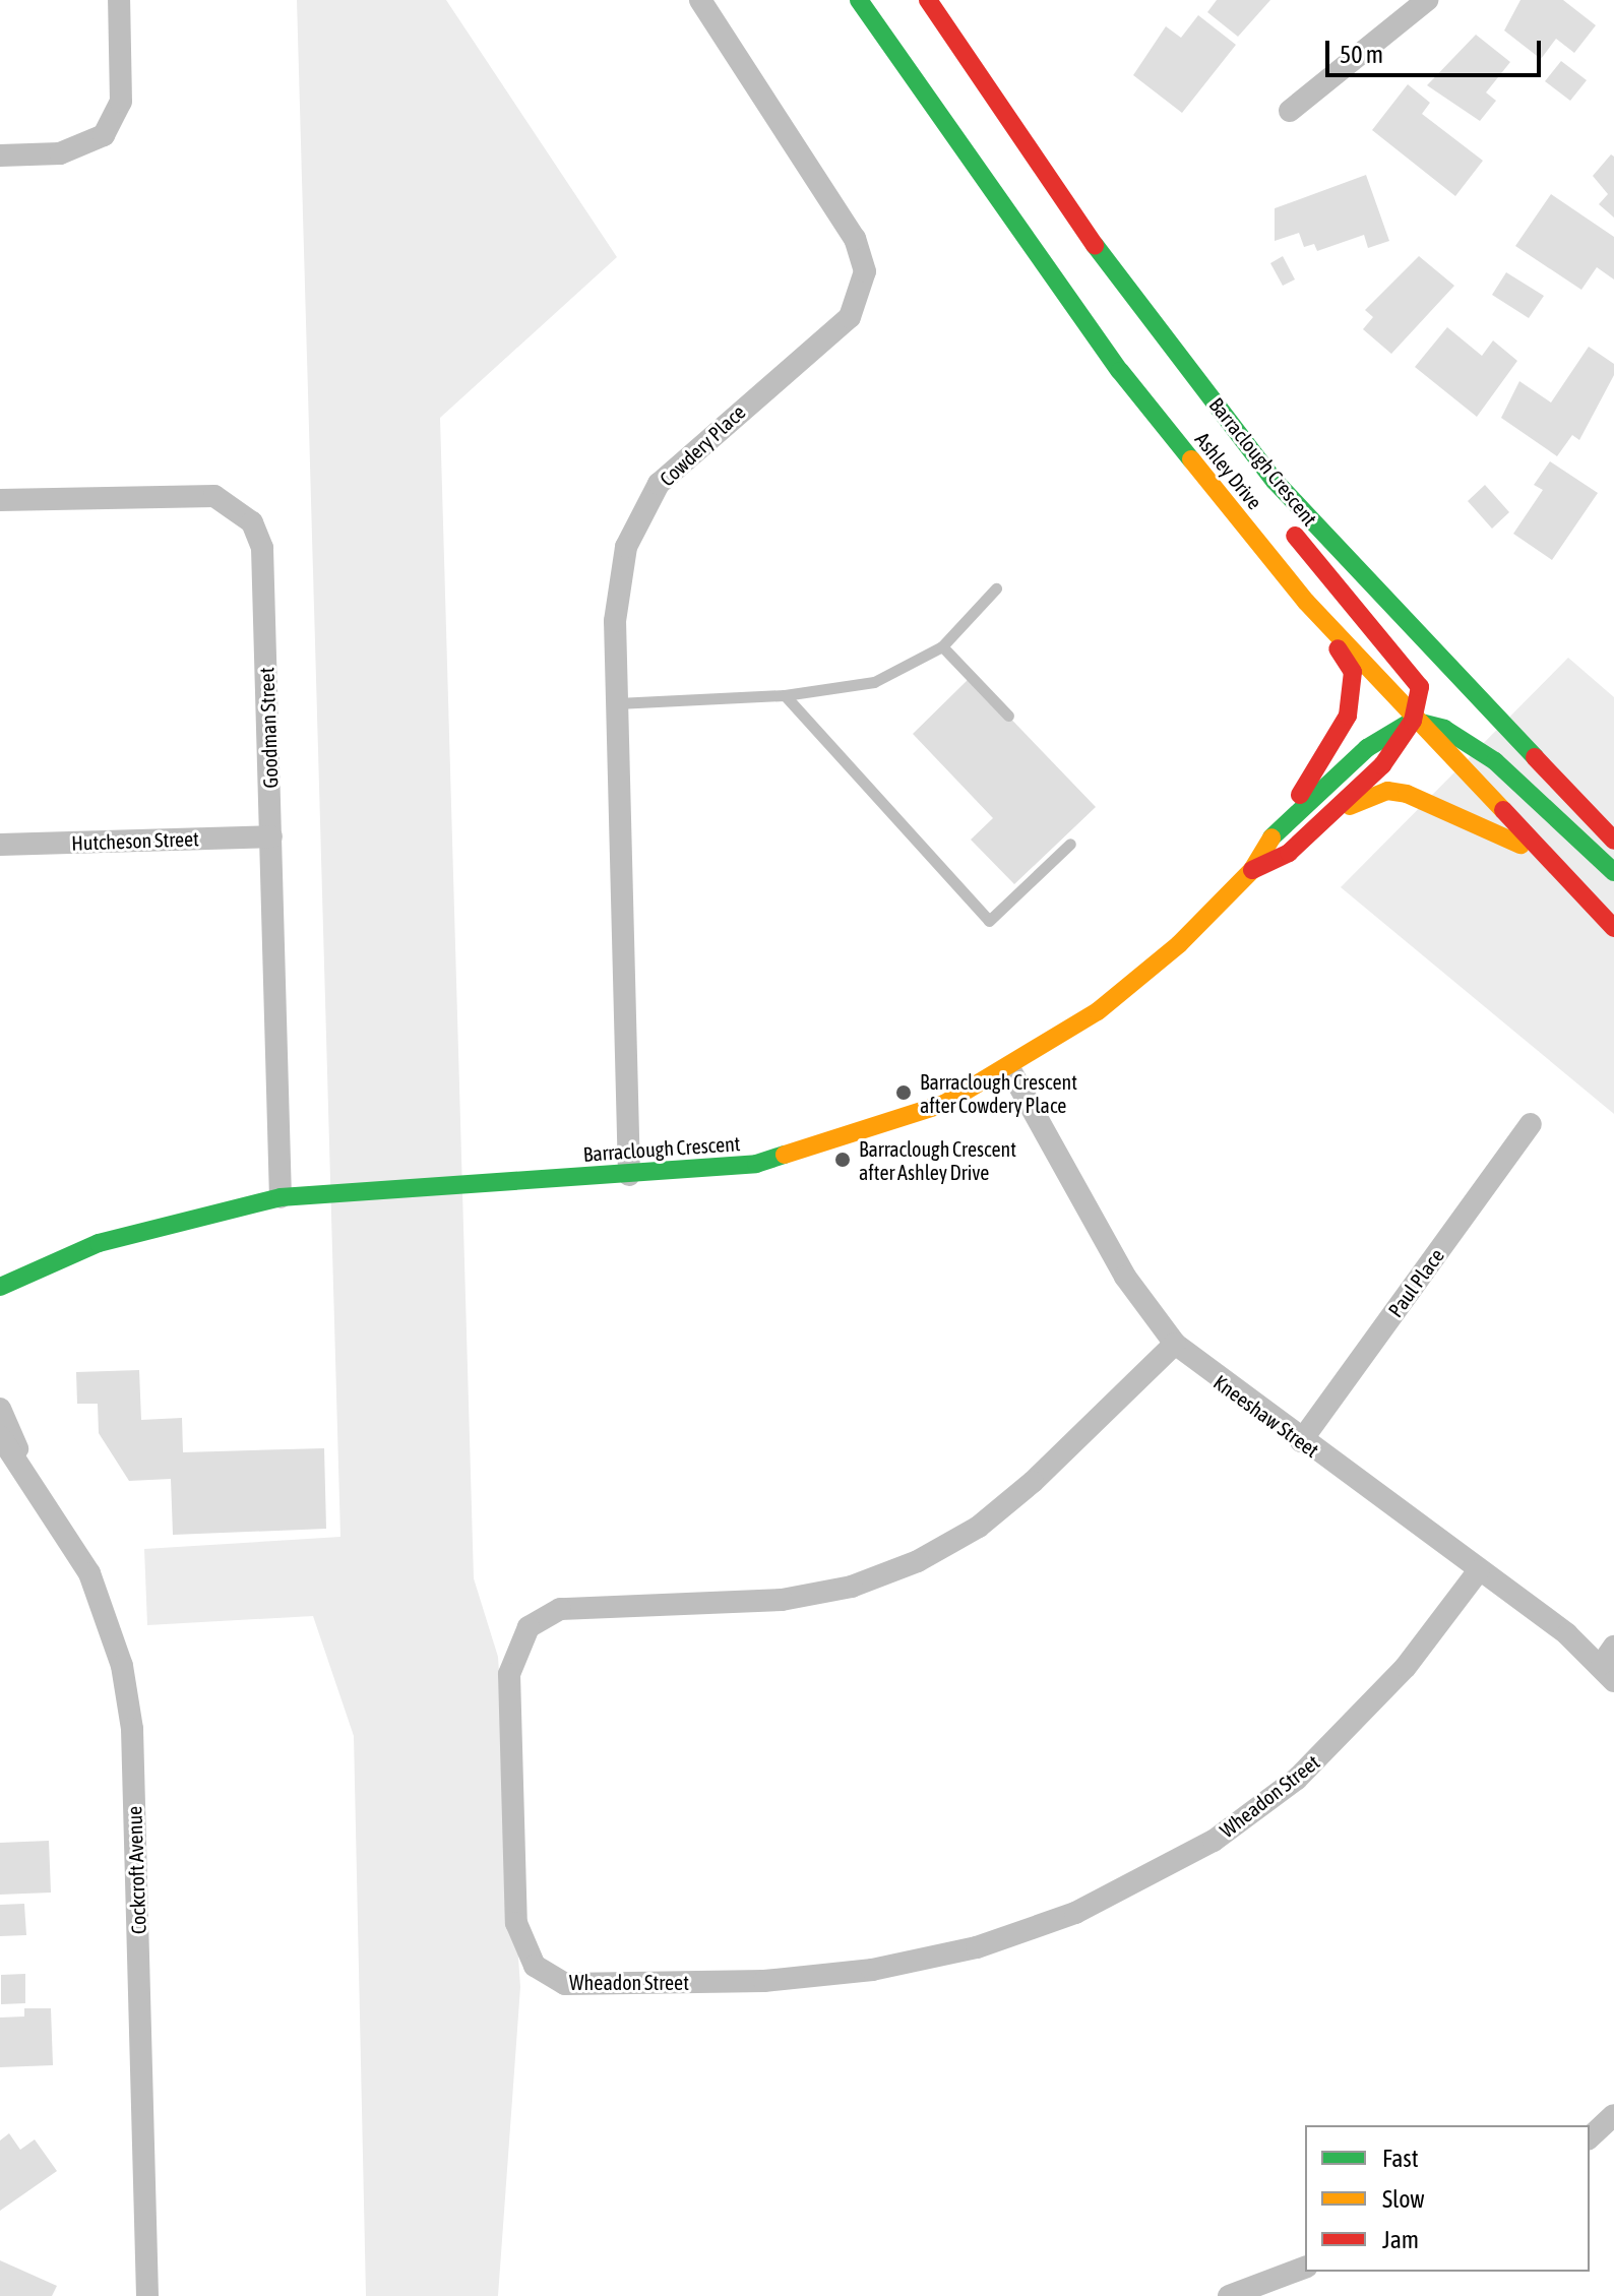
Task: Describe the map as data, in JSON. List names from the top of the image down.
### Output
{
  "streets": {
    "main road": ["Barraclough Crescent", "Ashley Drive"],
    "street": [
      "Cowdery Place",
      "Goodman Street",
      "Hutcheson Street",
      "Paul Place",
      "Kneeshaw Street",
      "Wheadon Street",
      "Cockcroft Avenue"
    ]
  },
  "crossings": [
    ["Cowdery Place", "Barraclough Crescent"],
    ["Barraclough Crescent", "Ashley Drive"],
    ["Barraclough Crescent", "Goodman Street"],
    ["Barraclough Crescent", "Kneeshaw Street"],
    ["Goodman Street", "Hutcheson Street"],
    ["Paul Place", "Kneeshaw Street"],
    ["Kneeshaw Street", "Wheadon Street"]
  ],
  "places": ["Barraclough Crescent after Cowdery Place", "Barraclough Crescent after Ashley Drive"],
  "legend": ["Fast", "Slow", "Jam"],
  "scale_bar": "50 m"
}
